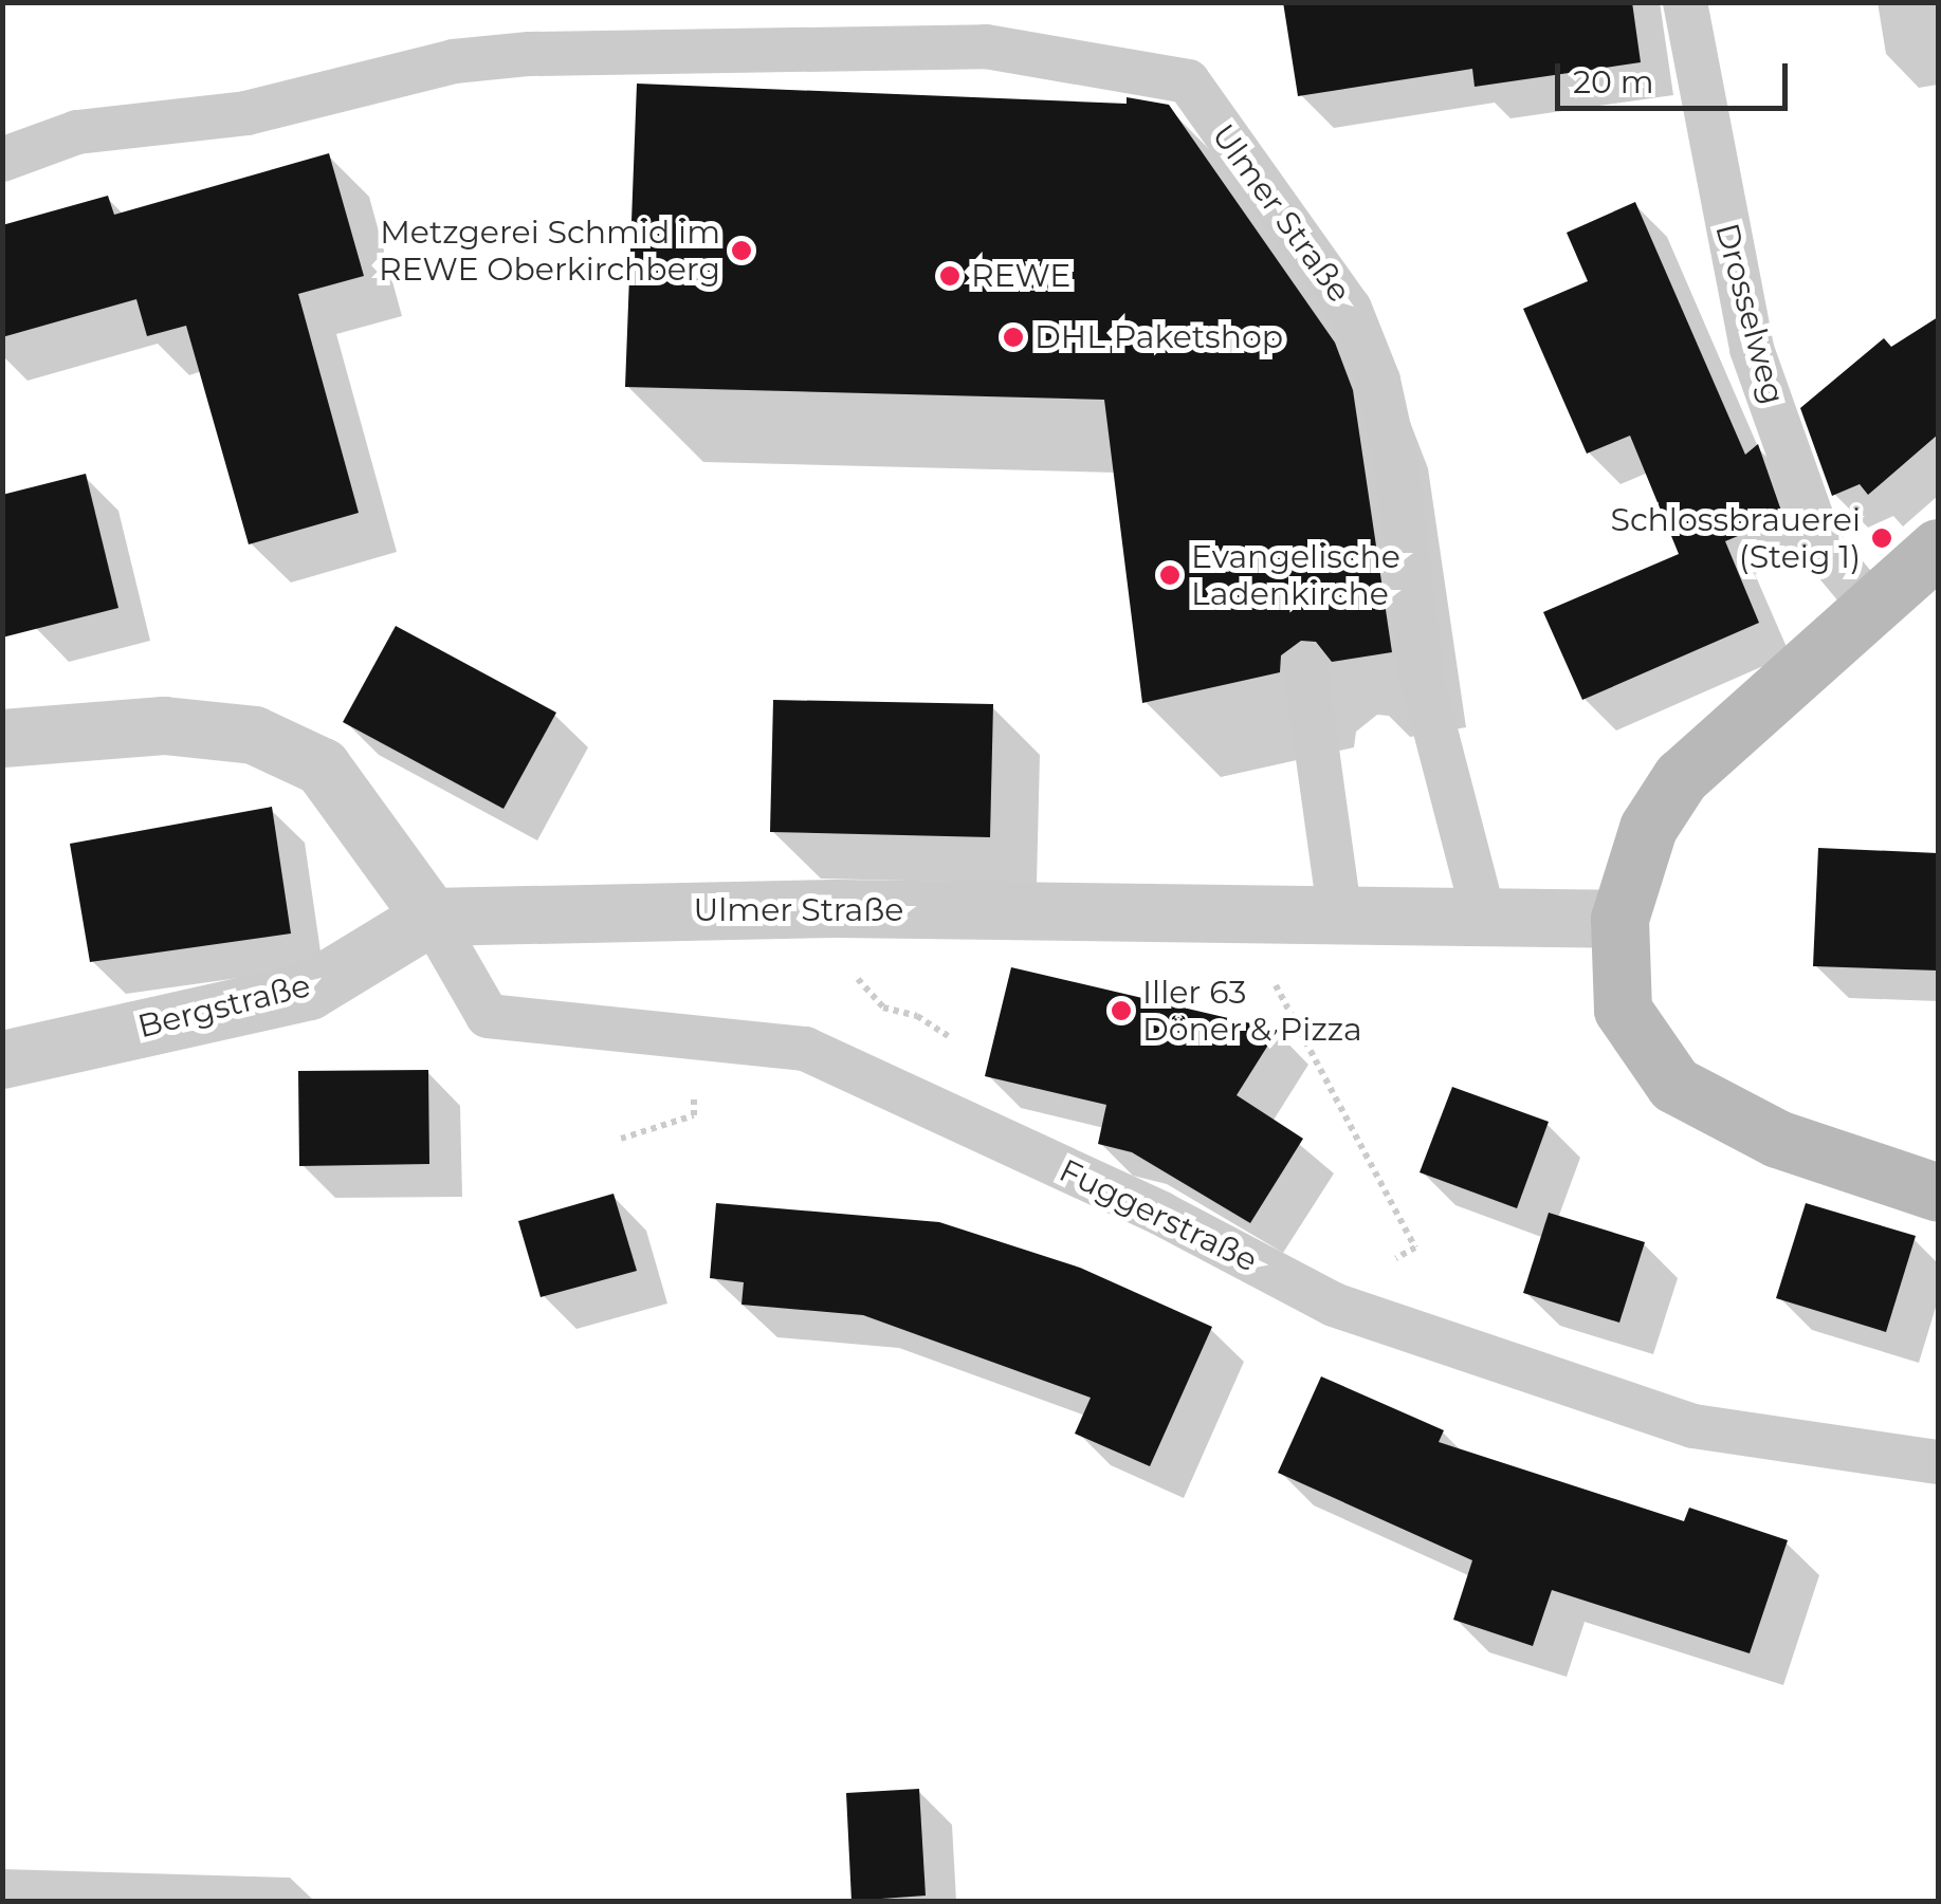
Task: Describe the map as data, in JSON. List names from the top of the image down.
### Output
{
  "streets": {
    "street": ["Ulmer Straße", "Bergstraße"],
    "lane": ["Drosselweg", "Fuggerstraße"]
  },
  "crossings": [
    ["Ulmer Straße", "Bergstraße"],
    ["Ulmer Straße", "Fuggerstraße"],
    ["Bergstraße", "Fuggerstraße"]
  ],
  "places": [
    "Metzgerei Schmid im REWE Oberkirchberg",
    "REWE",
    "DHL Paketshop",
    "Schlossbrauerei (Steig 1)",
    "Evangelische Ladenkirche",
    "Iller 63 Döner & Pizza"
  ],
  "scale_bar": "20 m"
}
